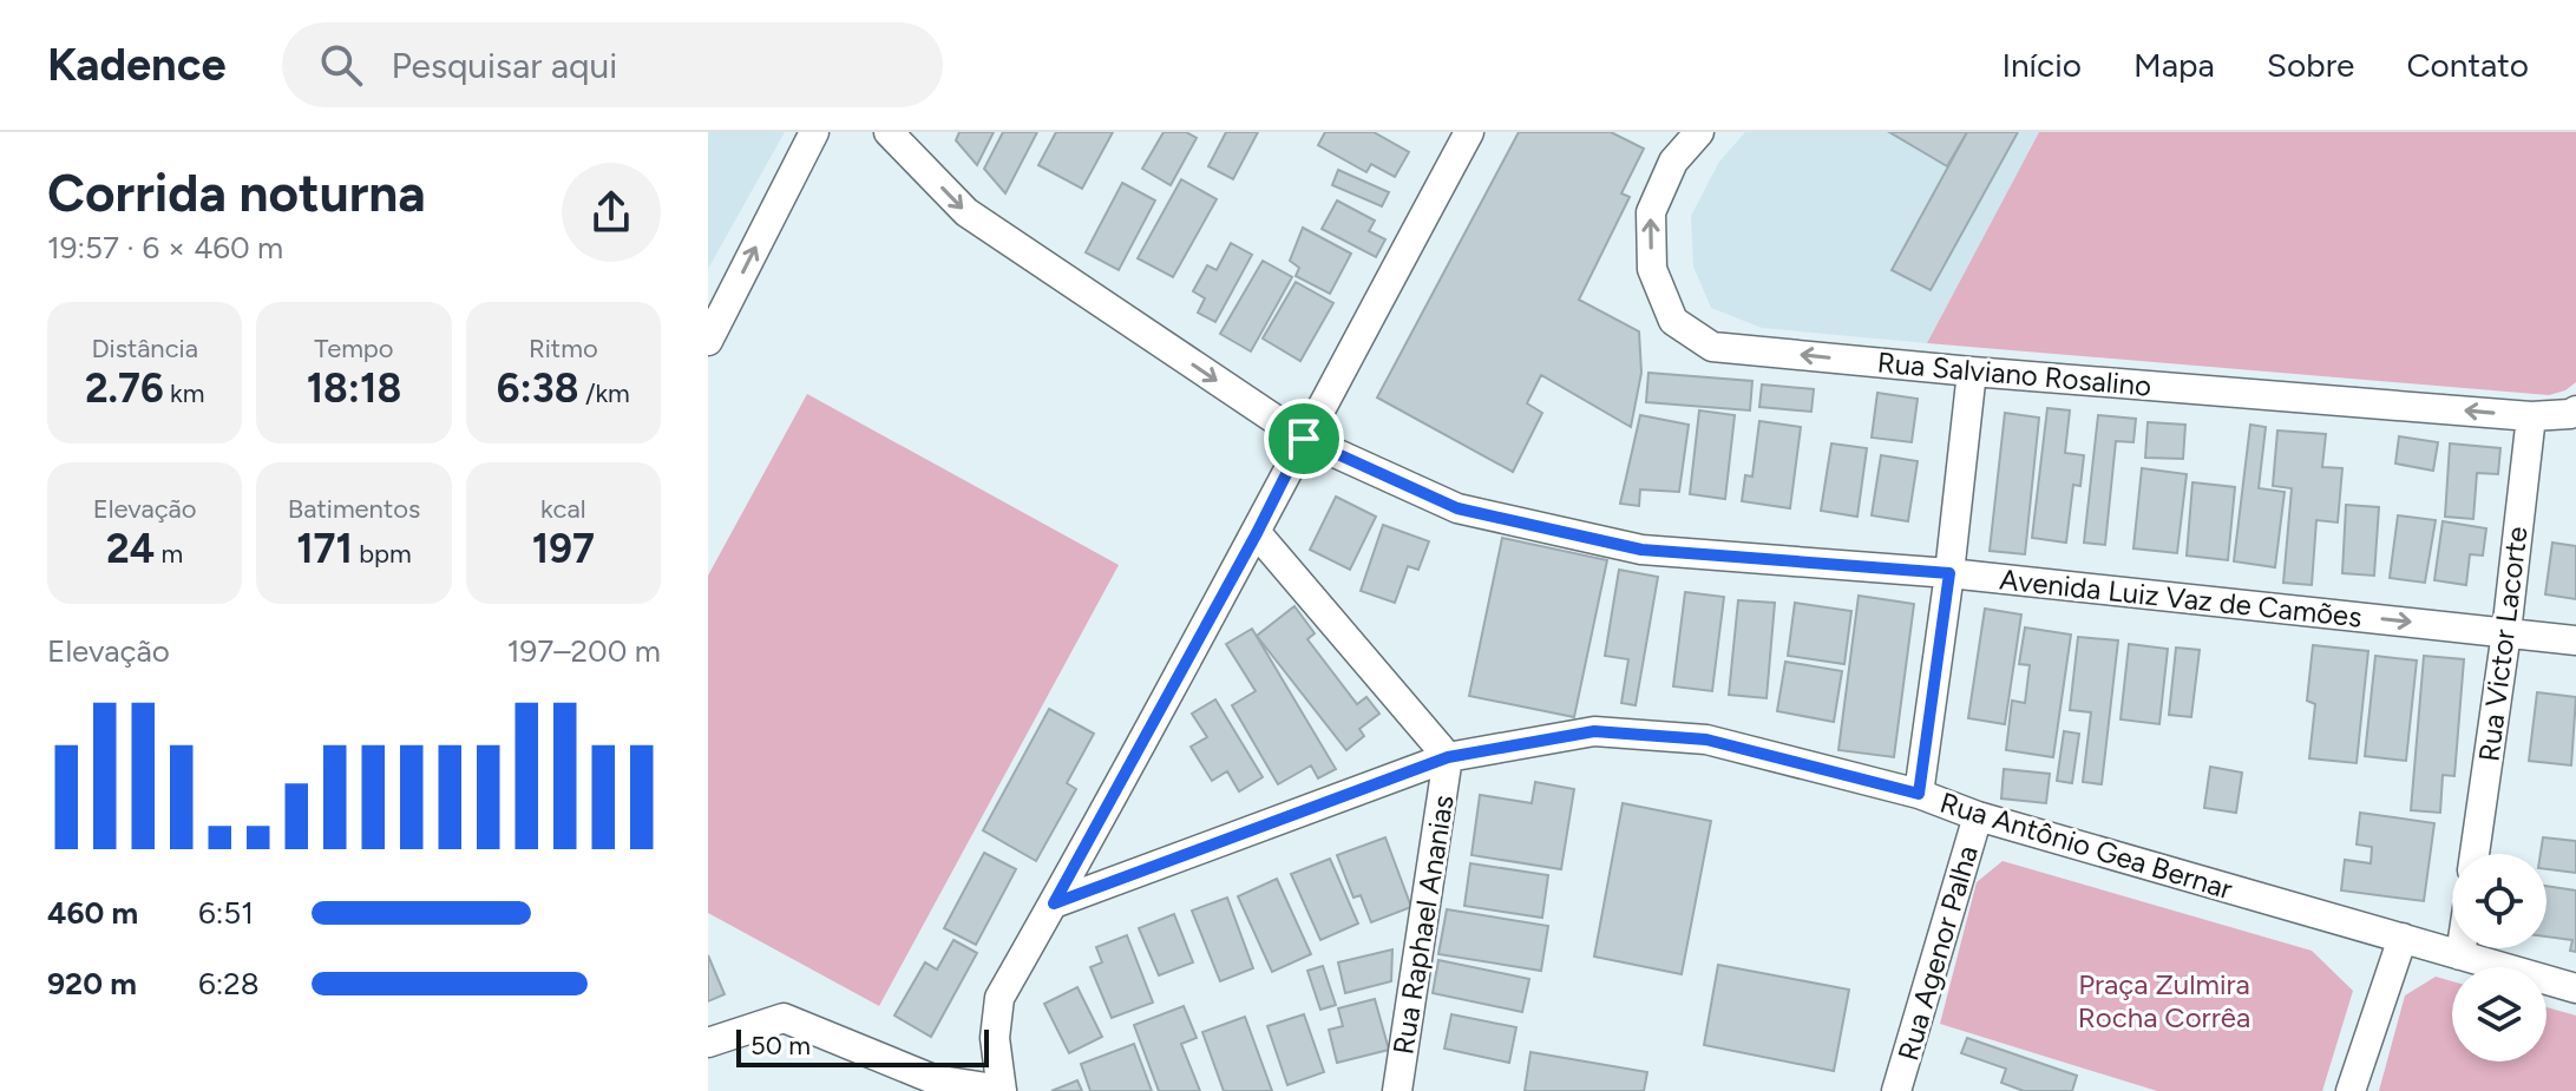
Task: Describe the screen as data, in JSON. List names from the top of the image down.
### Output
{
  "streets": {
    "street": [
      "Rua Salviano Rosalino",
      "Avenida Luiz Vaz de Camões",
      "Rua Victor Lacorte",
      "Rua Antônio Gea Bernar",
      "Rua Raphael Ananias",
      "Rua Agenor Palha"
    ]
  },
  "crossings": [
    ["Rua Salviano Rosalino", "Rua Victor Lacorte"],
    ["Avenida Luiz Vaz de Camões", "Rua Victor Lacorte"],
    ["Rua Antônio Gea Bernar", "Rua Raphael Ananias"],
    ["Rua Antônio Gea Bernar", "Rua Agenor Palha"]
  ],
  "one_way": ["Rua Salviano Rosalino", "Avenida Luiz Vaz de Camões"],
  "parks": ["Praça Zulmira Rocha Corrêa"],
  "scale_bar": "50 m",
  "page": {
    "header": "Kadence",
    "search": "Pesquisar aqui",
    "nav": [
      "Início",
      "Mapa",
      "Sobre",
      "Contato"
    ],
    "heading": ["Corrida noturna", "19:57 · 6 × 460 m"],
    "stats": [
      ["Distância", "2.76 km"],
      ["Tempo", "18:18"],
      ["Ritmo", "6:38 /km"],
      ["Elevação", "24 m"],
      ["Batimentos", "171 bpm"],
      ["kcal", "197"]
    ],
    "chart": ["Elevação", "197–200 m"],
    "list": [
      {
        "name": "460 m",
        "note": "6:51"
      },
      {
        "name": "920 m",
        "note": "6:28"
      }
    ],
    "scale": "50 m"
  }
}
